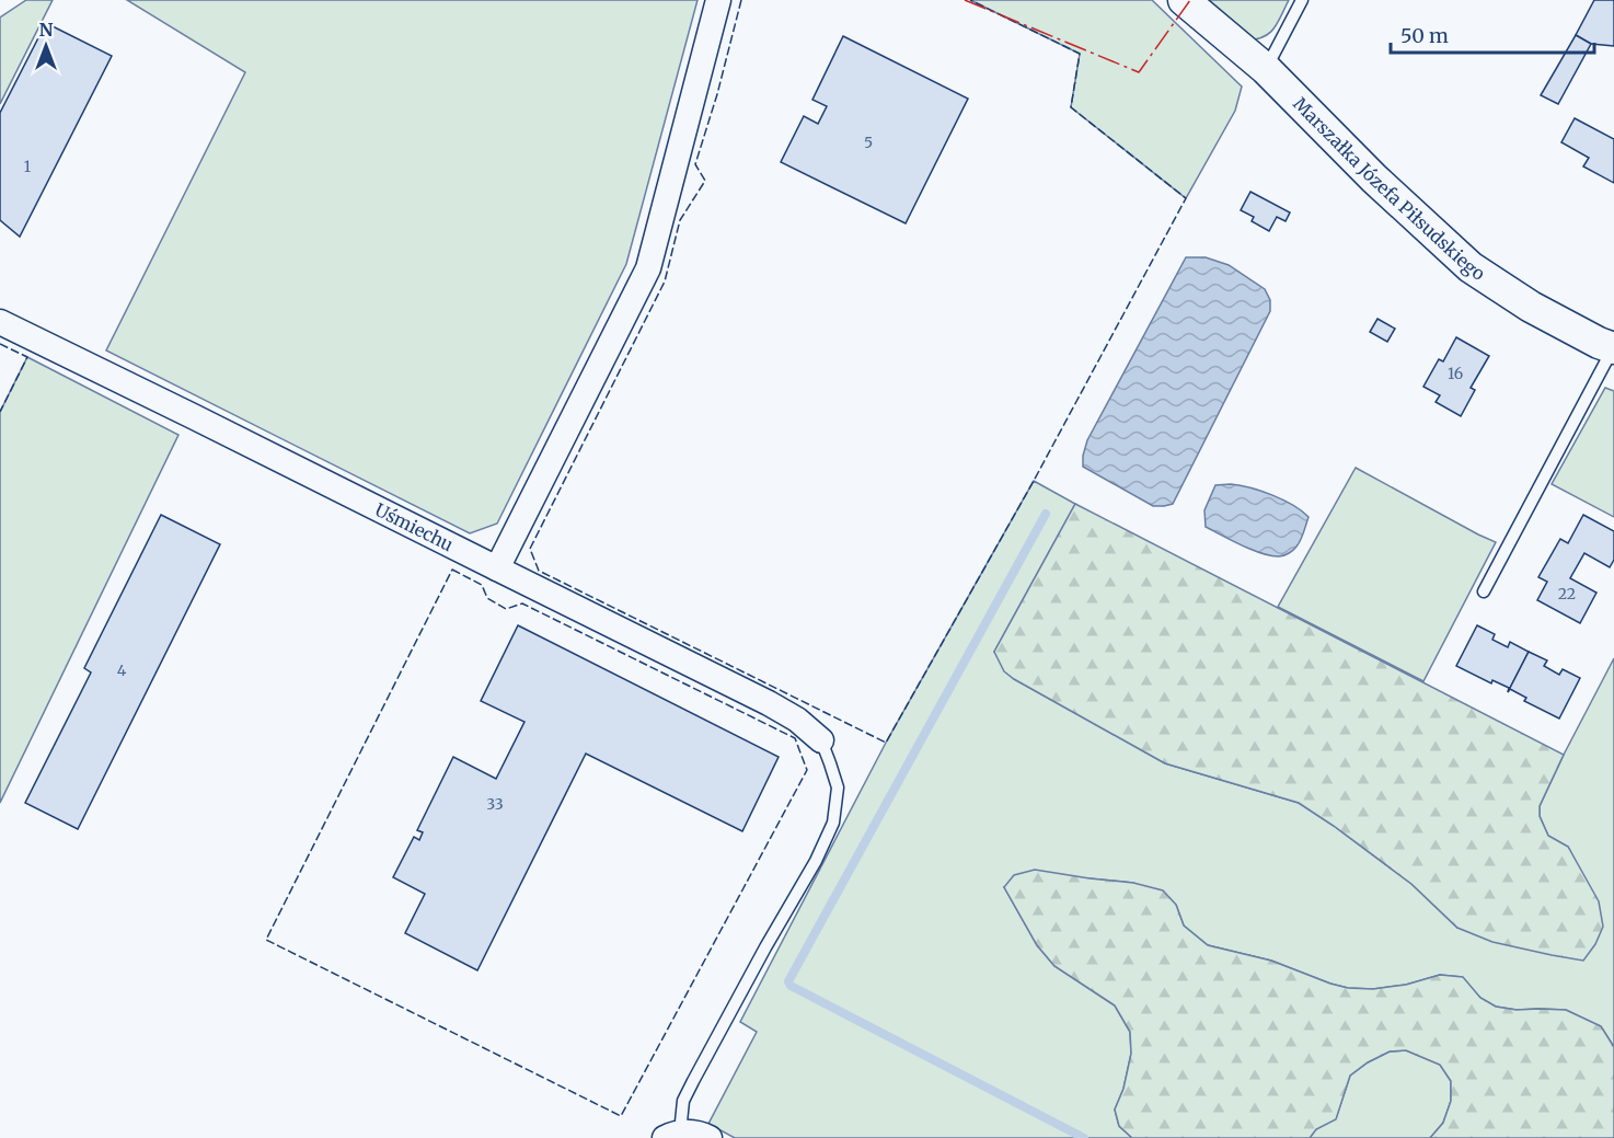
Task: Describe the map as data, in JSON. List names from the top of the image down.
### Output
{
  "streets": {
    "street": ["Marszałka Józefa Piłsudskiego", "Uśmiechu"]
  },
  "house_numbers": [
    "5",
    "1",
    "16",
    "22",
    "4",
    "33"
  ],
  "scale_bar": "50 m",
  "north": "top"
}
